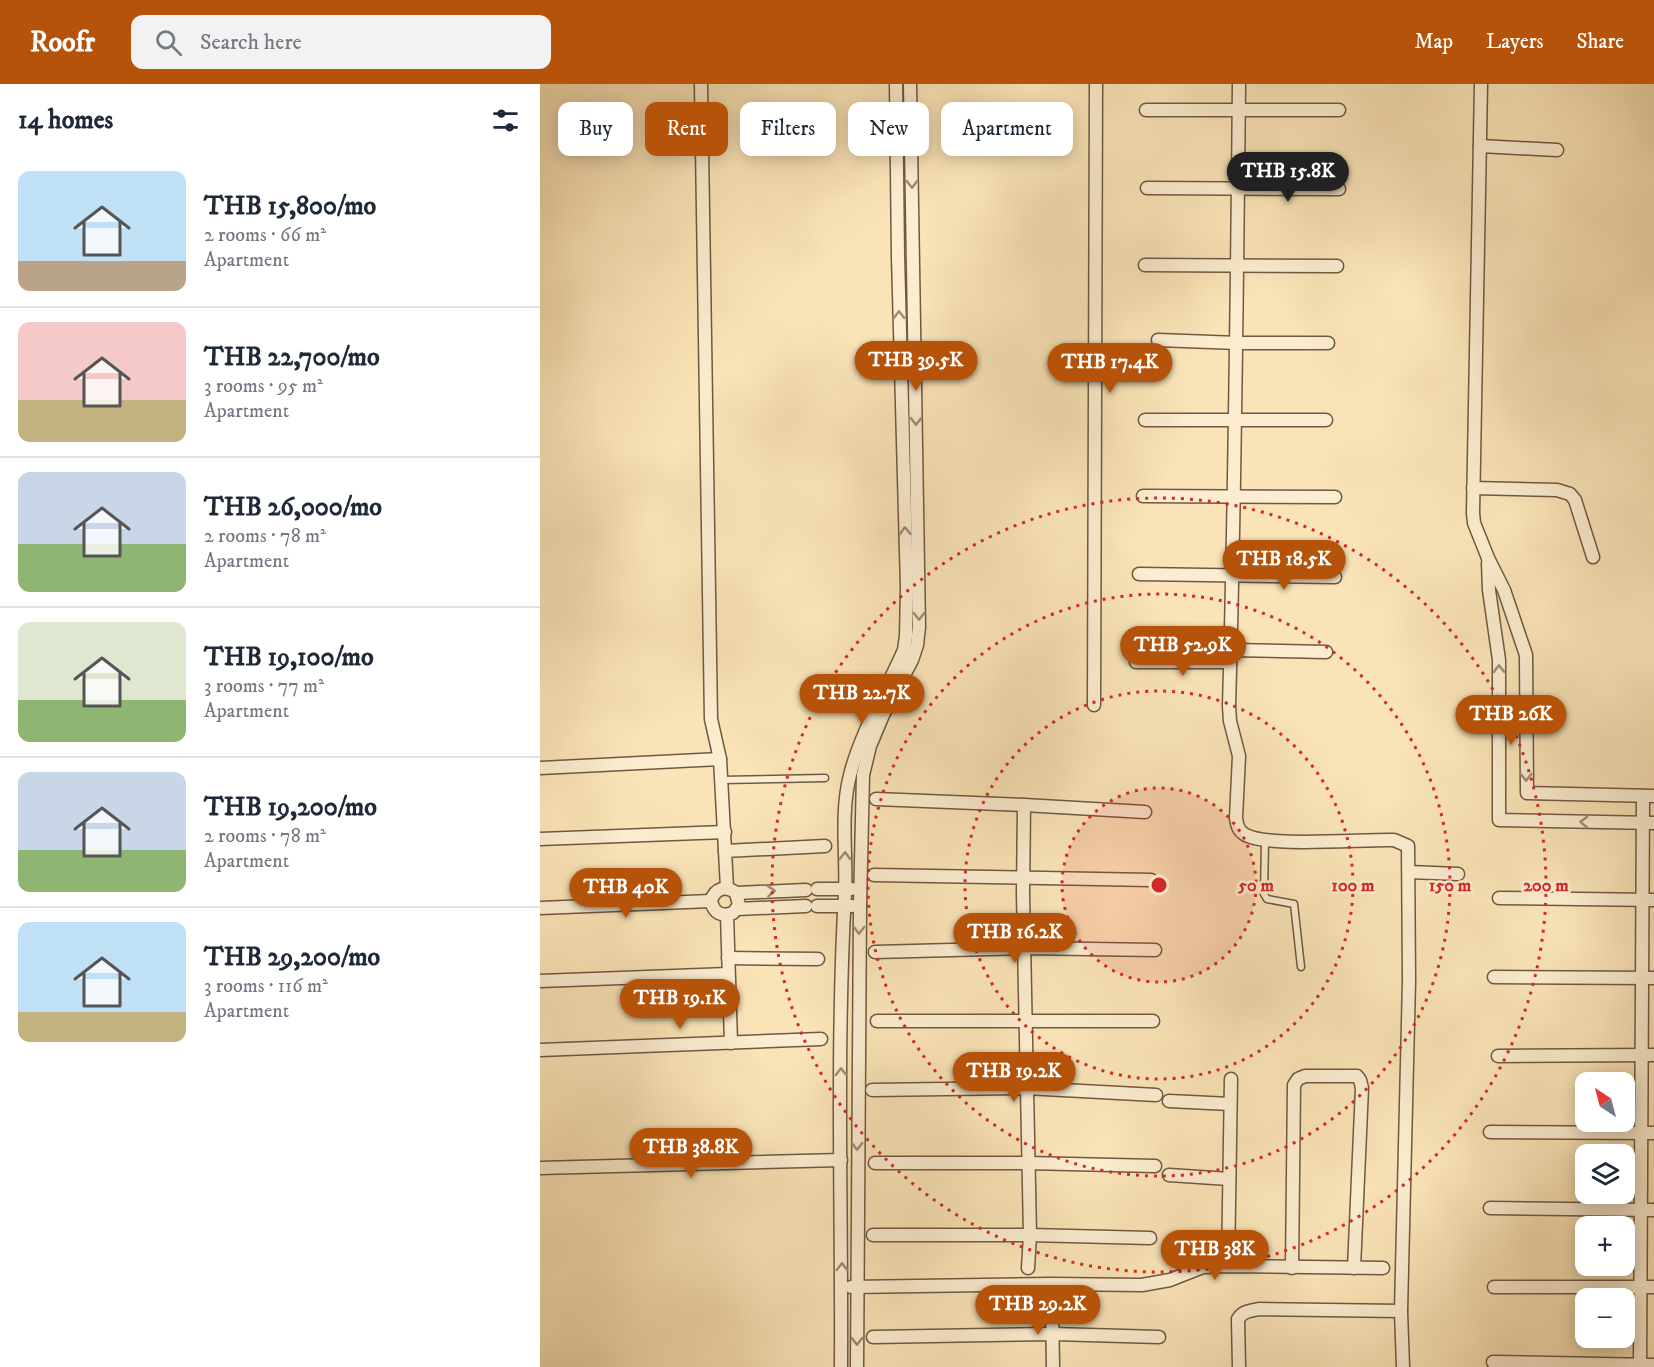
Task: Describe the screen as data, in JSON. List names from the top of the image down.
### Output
{
  "north": "top left",
  "page": {
    "header": "Roofr",
    "search": "Search here",
    "nav": ["Map", "Layers", "Share"],
    "heading": "14 homes",
    "chip": [
      "Buy",
      "Rent",
      "Filters",
      "New",
      "Apartment"
    ],
    "price": [
      "THB 15.8K",
      "THB 39.5K",
      "THB 17.4K",
      "THB 18.5K",
      "THB 52.9K",
      "THB 22.7K",
      "THB 26K",
      "THB 40K",
      "THB 16.2K",
      "THB 19.1K",
      "THB 19.2K",
      "THB 38.8K",
      "THB 38K",
      "THB 29.2K"
    ],
    "list": [
      {
        "name": "THB 15,800/mo",
        "note": "2 rooms · 66 m² · Apartment"
      },
      {
        "name": "THB 22,700/mo",
        "note": "3 rooms · 95 m² · Apartment"
      },
      {
        "name": "THB 26,000/mo",
        "note": "2 rooms · 78 m² · Apartment"
      },
      {
        "name": "THB 19,100/mo",
        "note": "3 rooms · 77 m² · Apartment"
      },
      {
        "name": "THB 19,200/mo",
        "note": "2 rooms · 78 m² · Apartment"
      },
      {
        "name": "THB 29,200/mo",
        "note": "3 rooms · 116 m² · Apartment"
      }
    ],
    "map_buttons": ["+", "−"]
  },
  "rings": [
    "50 m",
    "100 m",
    "150 m",
    "200 m"
  ]
}
